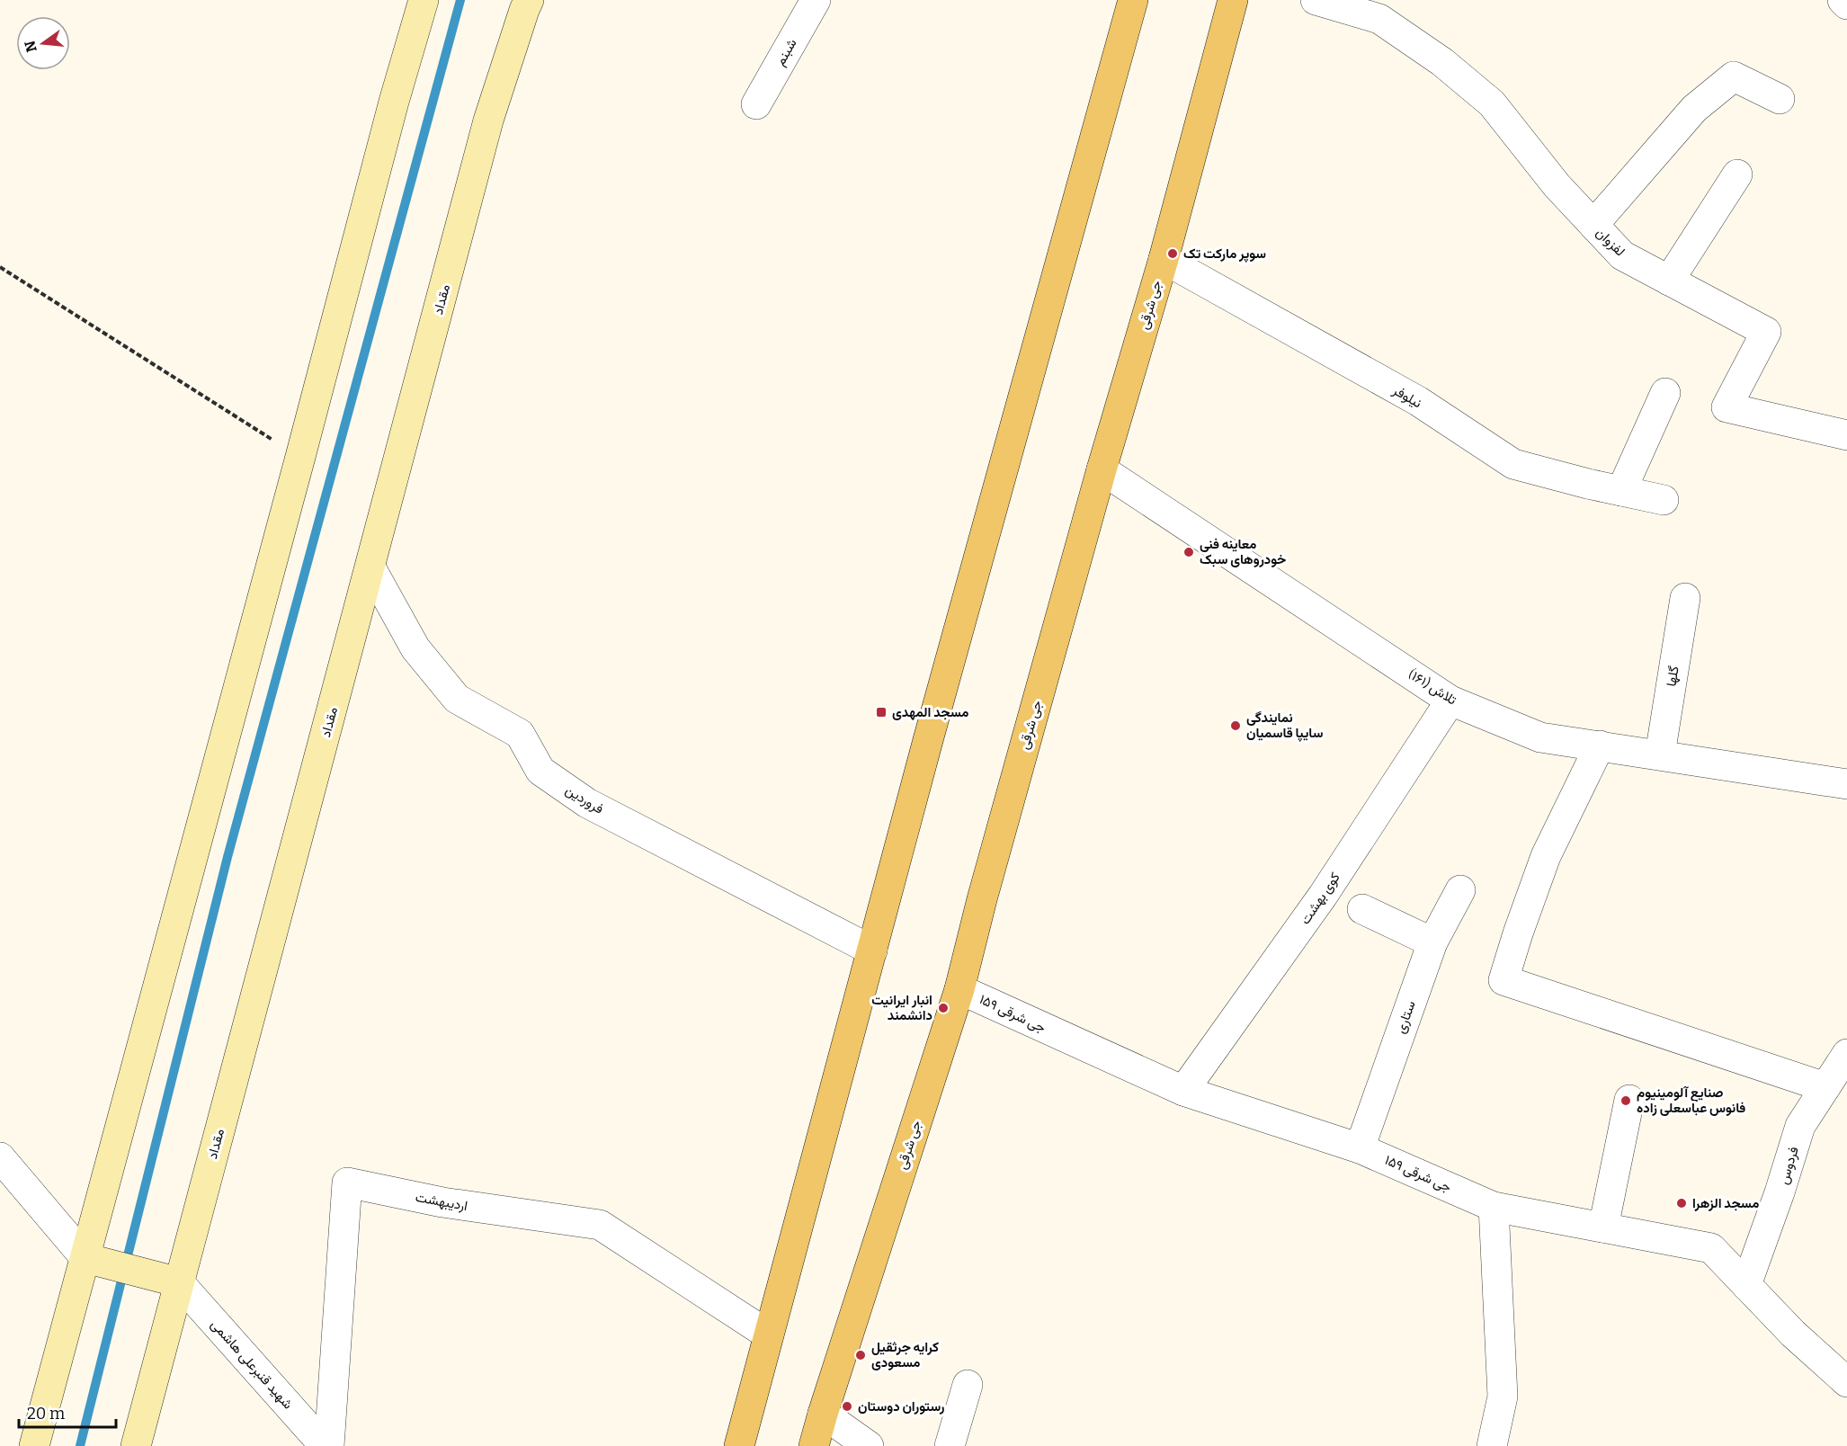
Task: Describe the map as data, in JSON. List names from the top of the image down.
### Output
{
  "streets": {
    "main road": ["مقداد", "جی شرقی"],
    "street": [
      "شبنم",
      "لفزوان",
      "نیلوفر",
      "گلها",
      "تلاش (۱۶۱)",
      "فروردین",
      "کوی بهشت",
      "جی شرقی ۱۵۹",
      "ستاری",
      "فردوس",
      "اردیبهشت",
      "شهید قنبرعلی هاشمی"
    ]
  },
  "crossings": [
    ["مقداد", "فروردین"],
    ["مقداد", "شهید قنبرعلی هاشمی"],
    ["جی شرقی", "نیلوفر"],
    ["جی شرقی", "تلاش (۱۶۱)"],
    ["جی شرقی", "جی شرقی ۱۵۹"],
    ["گلها", "تلاش (۱۶۱)"],
    ["تلاش (۱۶۱)", "کوی بهشت"],
    ["کوی بهشت", "جی شرقی ۱۵۹"],
    ["جی شرقی ۱۵۹", "ستاری"],
    ["جی شرقی ۱۵۹", "فردوس"]
  ],
  "places": {
    "other": [
      "سوپر مارکت تک",
      "معاینه فنی خودروهای سبک",
      "نمایندگی سایپا قاسمیان",
      "انبار ایرانیت دانشمند",
      "صنایع آلومینیوم فانوس عباسعلی زاده",
      "مسجد الزهرا",
      "کرایه جرثقیل مسعودی",
      "رستوران دوستان"
    ],
    "transit": ["مسجد المهدی"]
  },
  "scale_bar": "20 m",
  "north": "left"
}
